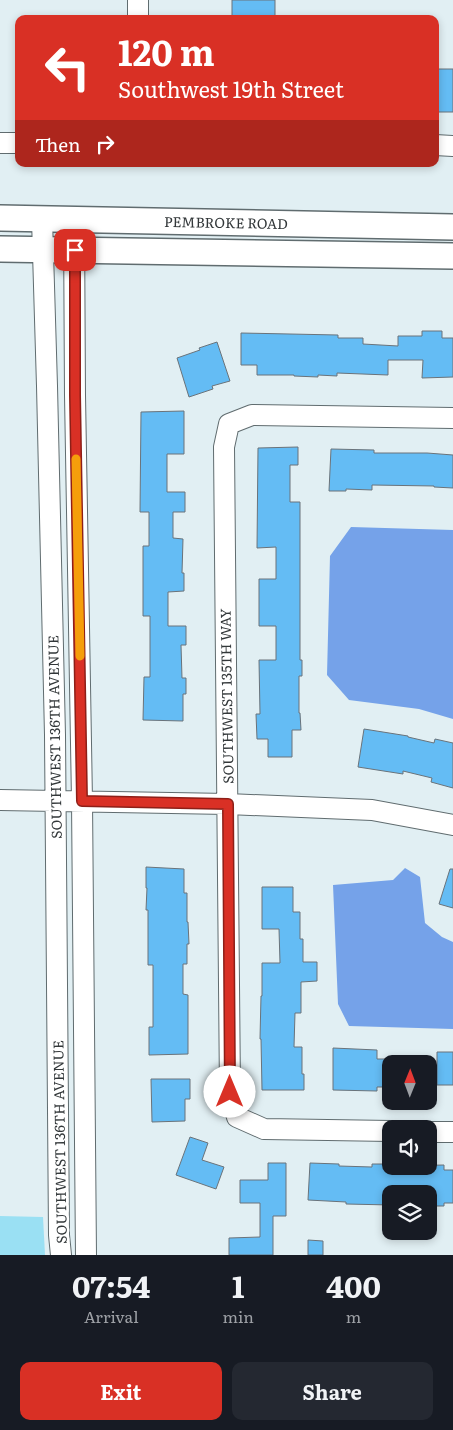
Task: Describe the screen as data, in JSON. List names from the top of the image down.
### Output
{
  "streets": {
    "main road": ["PEMBROKE ROAD"],
    "street": ["SOUTHWEST 135TH WAY", "SOUTHWEST 136TH AVENUE"]
  },
  "crossings": [
    ["PEMBROKE ROAD", "SOUTHWEST 136TH AVENUE"]
  ],
  "north": "top",
  "page": {
    "turn": ["120 m", "Southwest 19th Street"],
    "then": "Then",
    "eta": [
      "07:54",
      "Arrival",
      "1",
      "min",
      "400",
      "m"
    ],
    "buttons": ["Exit", "Share"]
  }
}
